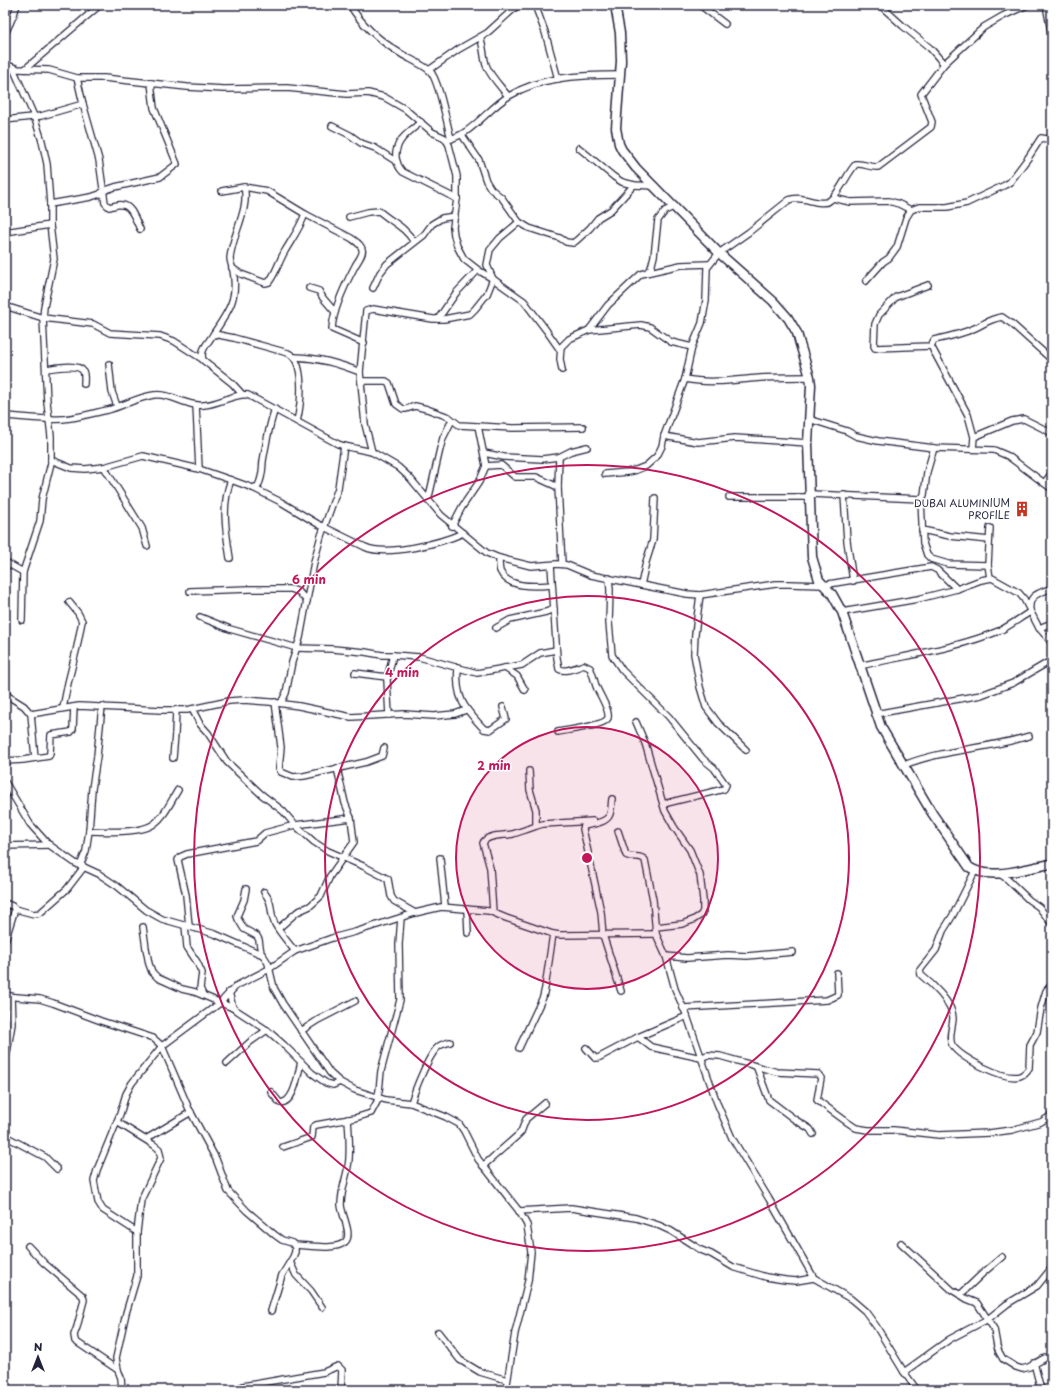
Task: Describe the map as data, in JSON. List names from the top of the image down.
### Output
{
  "places": {
    "building": ["DUBAI ALUMINIUM PROFILE"]
  },
  "north": "top",
  "rings": ["6 min", "4 min", "2 min"]
}
